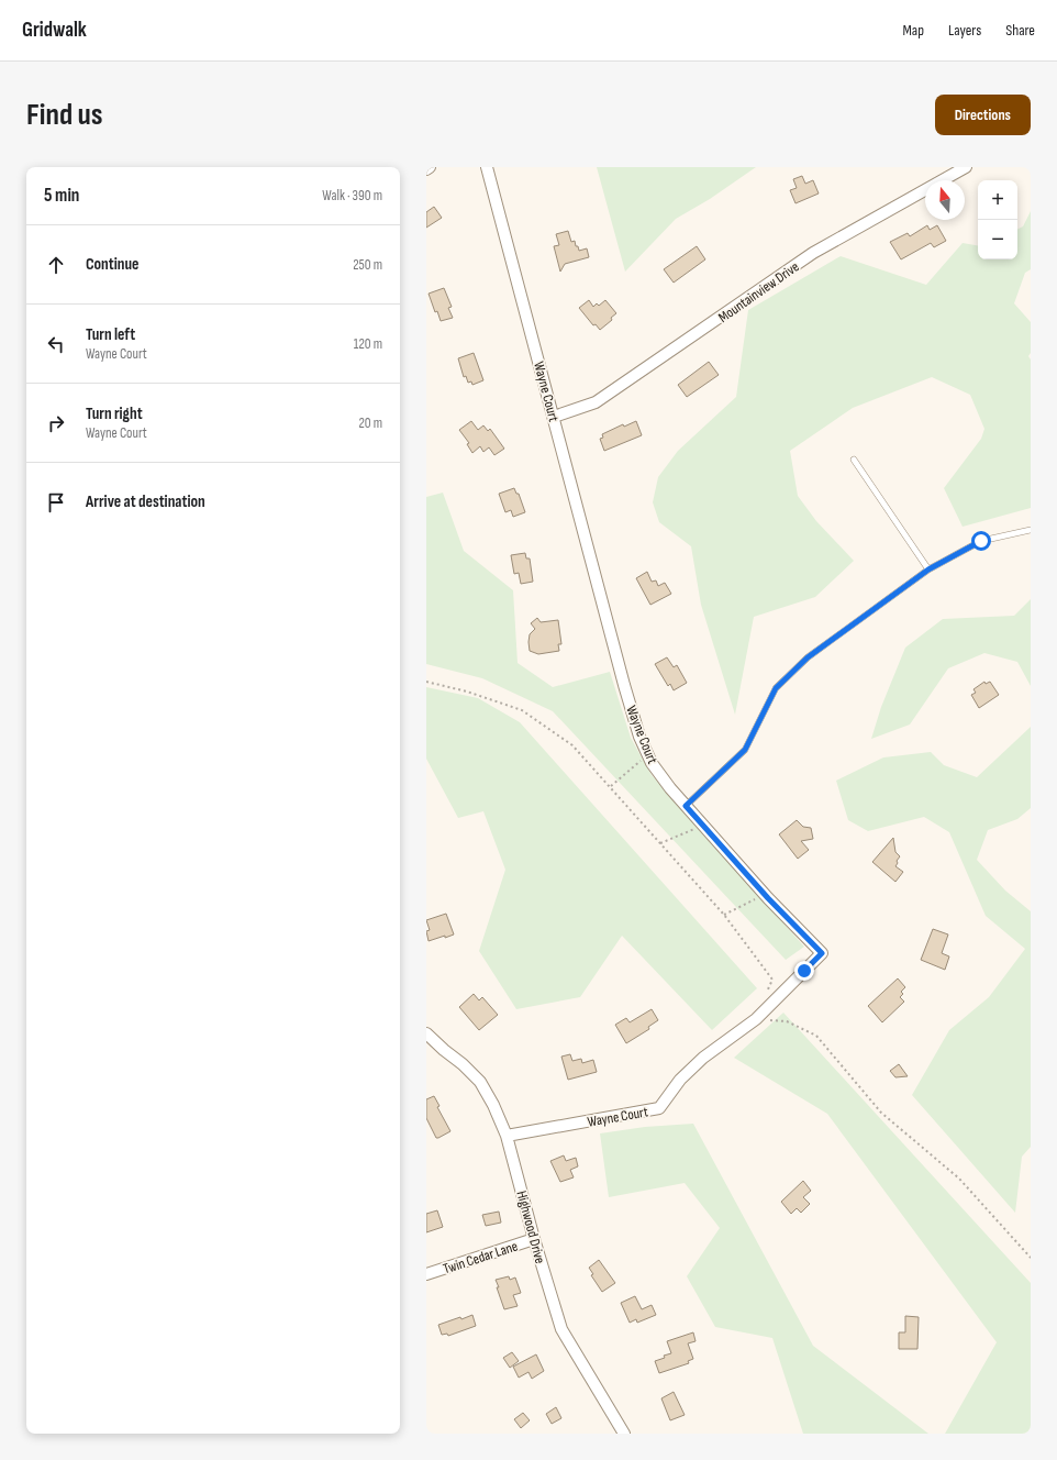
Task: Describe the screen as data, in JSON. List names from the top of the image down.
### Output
{
  "streets": {
    "street": [
      "Mountainview Drive",
      "Wayne Court",
      "Highwood Drive",
      "Twin Cedar Lane"
    ]
  },
  "crossings": [
    ["Mountainview Drive", "Wayne Court"],
    ["Wayne Court", "Highwood Drive"],
    ["Highwood Drive", "Twin Cedar Lane"]
  ],
  "north": "top",
  "page": {
    "header": "Gridwalk",
    "nav": ["Map", "Layers", "Share"],
    "buttons": "Directions",
    "title": "Find us",
    "heading": ["5 min", "Walk · 390 m"],
    "map_buttons": ["+", "−"],
    "list": [
      ["Continue", "250 m"],
      ["Turn left", "Wayne Court", "120 m"],
      ["Turn right", "Wayne Court", "20 m"],
      "Arrive at destination"
    ]
  }
}
